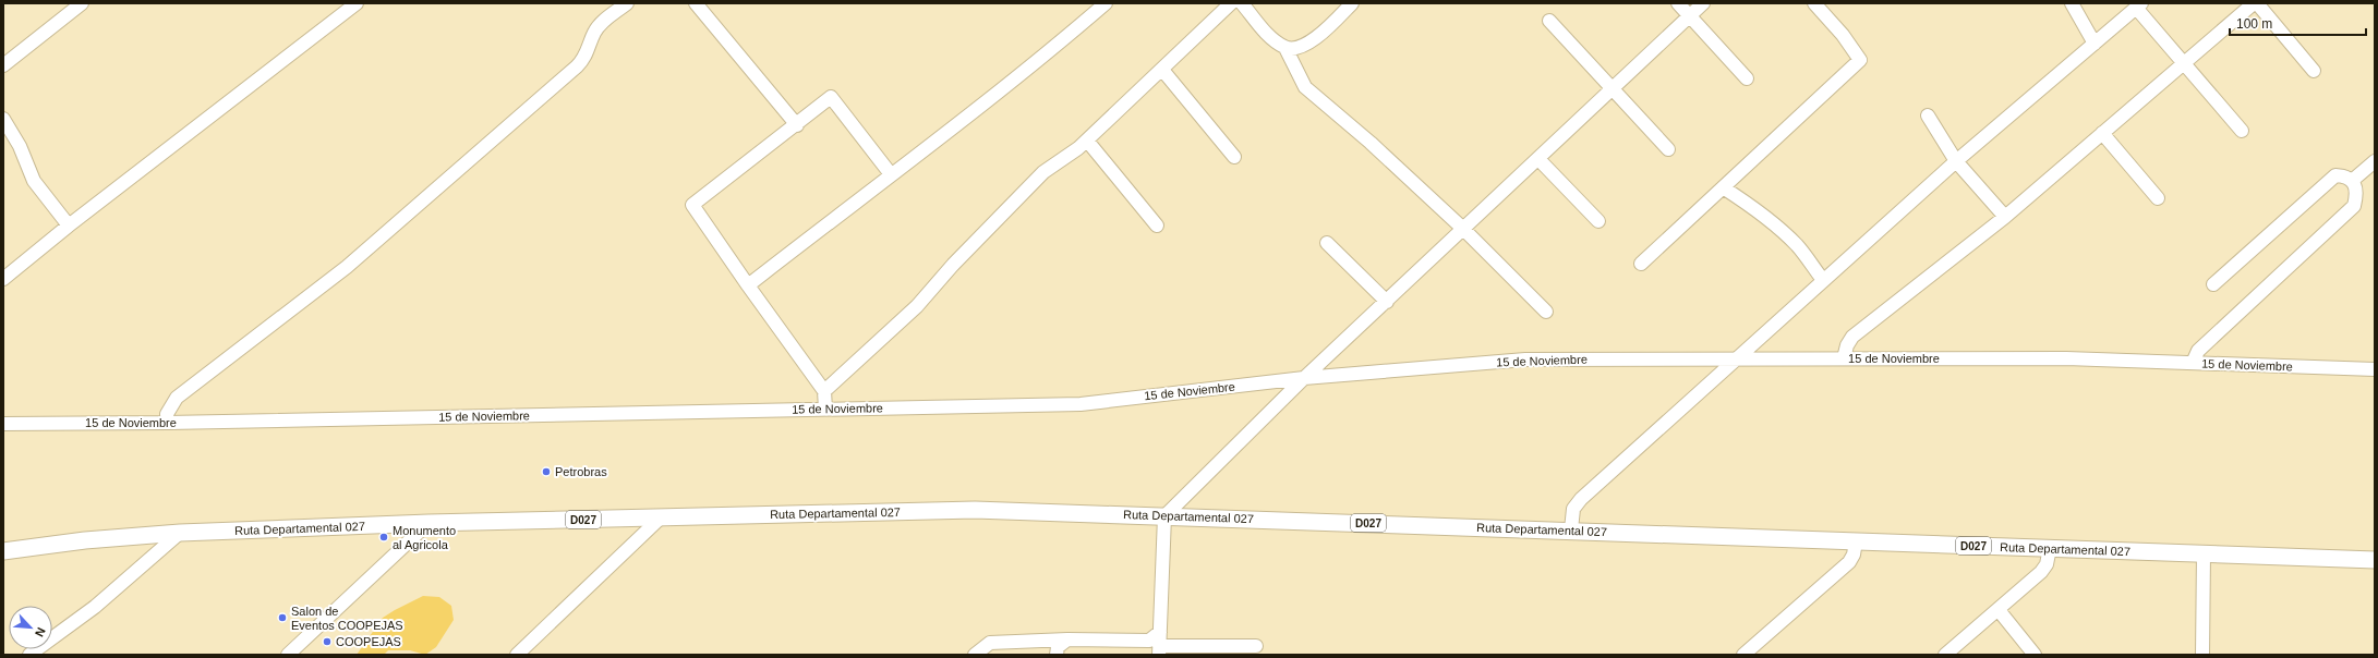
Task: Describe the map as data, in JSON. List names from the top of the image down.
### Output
{
  "streets": {
    "main road": ["Ruta Departamental 027", "D027"],
    "street": ["15 de Noviembre"]
  },
  "places": [
    "Petrobras",
    "Monumento al Agricola",
    "Salon de Eventos COOPEJAS",
    "COOPEJAS"
  ],
  "scale_bar": "100 m",
  "north": "bottom right"
}
